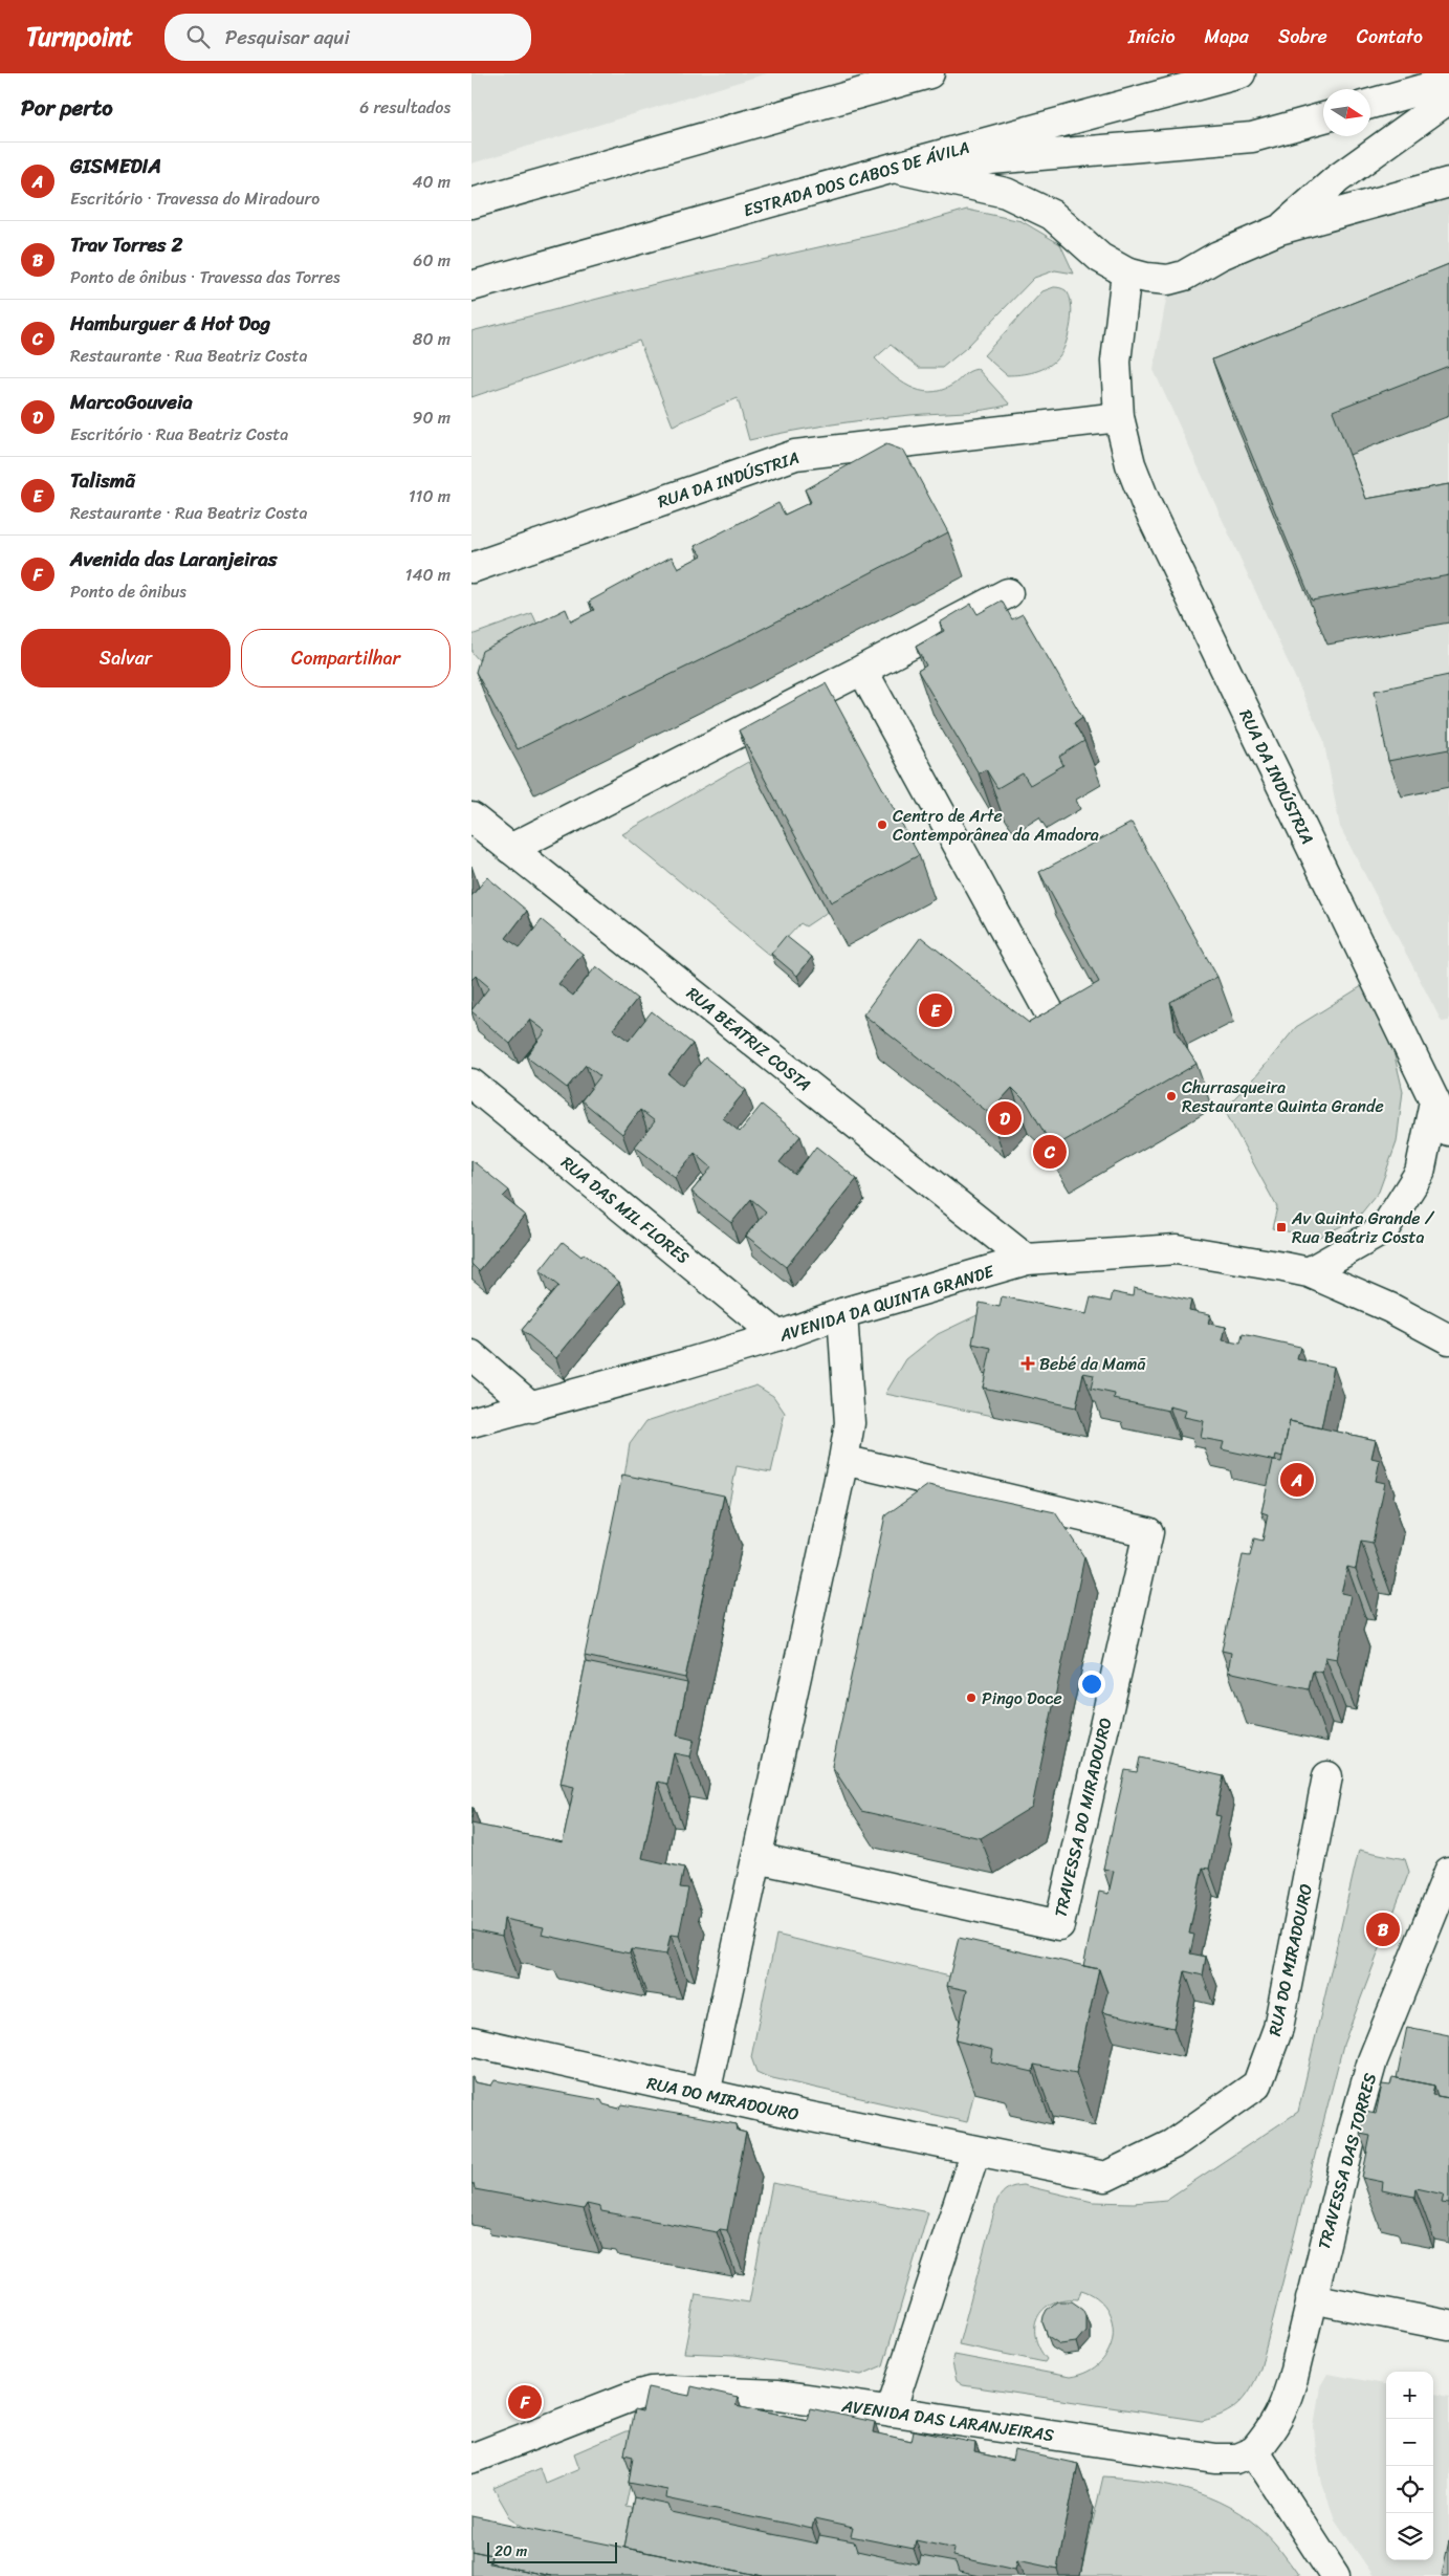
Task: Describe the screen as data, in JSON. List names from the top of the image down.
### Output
{
  "streets": {
    "main road": [
      "ESTRADA DOS CABOS DE ÁVILA",
      "RUA DA INDÚSTRIA",
      "RUA BEATRIZ COSTA",
      "RUA DAS MIL FLORES",
      "AVENIDA DA QUINTA GRANDE",
      "TRAVESSA DO MIRADOURO",
      "RUA DO MIRADOURO",
      "TRAVESSA DAS TORRES",
      "AVENIDA DAS LARANJEIRAS"
    ]
  },
  "crossings": [
    ["RUA BEATRIZ COSTA", "AVENIDA DA QUINTA GRANDE"],
    ["RUA DAS MIL FLORES", "AVENIDA DA QUINTA GRANDE"],
    ["TRAVESSA DAS TORRES", "AVENIDA DAS LARANJEIRAS"]
  ],
  "places": {
    "other": ["Centro de Arte Contemporânea da Amadora", "Churrasqueira Restaurante Quinta Grande", "Pingo Doce"],
    "transit": ["Av Quinta Grande / Rua Beatriz Costa"],
    "health": ["Bebé da Mamã"]
  },
  "scale_bar": "20 m",
  "north": "right",
  "page": {
    "header": "Turnpoint",
    "search": "Pesquisar aqui",
    "nav": [
      "Início",
      "Mapa",
      "Sobre",
      "Contato"
    ],
    "heading": ["Por perto", "6 resultados"],
    "list": [
      {
        "mark": "A",
        "name": "GISMEDIA",
        "note": "Escritório · Travessa do Miradouro",
        "value": "40 m"
      },
      {
        "mark": "B",
        "name": "Trav Torres 2",
        "note": "Ponto de ônibus · Travessa das Torres",
        "value": "60 m"
      },
      {
        "mark": "C",
        "name": "Hamburguer & Hot Dog",
        "note": "Restaurante · Rua Beatriz Costa",
        "value": "80 m"
      },
      {
        "mark": "D",
        "name": "MarcoGouveia",
        "note": "Escritório · Rua Beatriz Costa",
        "value": "90 m"
      },
      {
        "mark": "E",
        "name": "Talismã",
        "note": "Restaurante · Rua Beatriz Costa",
        "value": "110 m"
      },
      {
        "mark": "F",
        "name": "Avenida das Laranjeiras",
        "note": "Ponto de ônibus",
        "value": "140 m"
      }
    ],
    "buttons": ["Salvar", "Compartilhar"],
    "pins": [
      "E",
      "D",
      "C",
      "A",
      "B",
      "F"
    ],
    "map_buttons": ["+", "−"],
    "scale": "20 m"
  }
}
